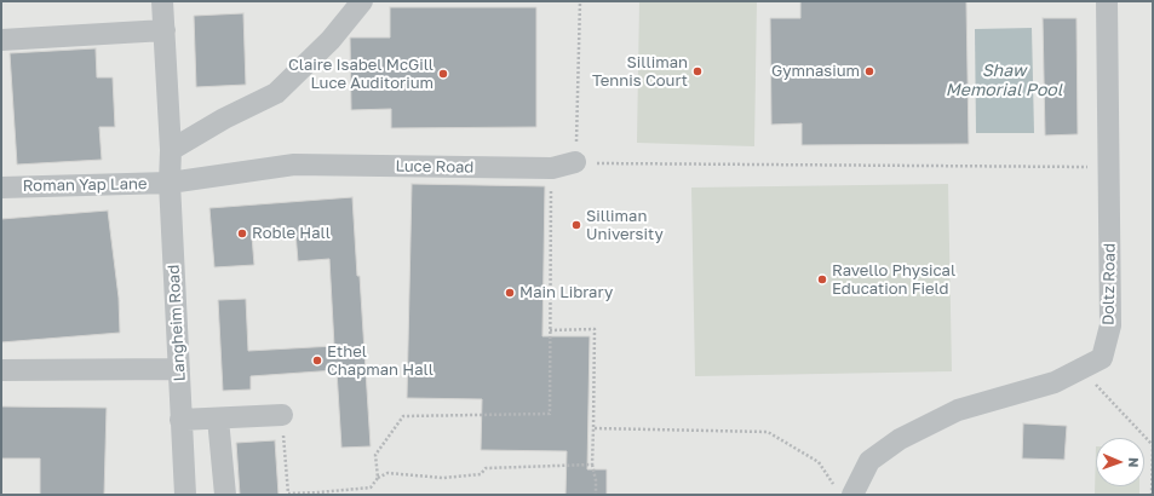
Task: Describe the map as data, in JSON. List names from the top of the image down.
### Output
{
  "streets": {
    "street": [
      "Luce Road",
      "Roman Yap Lane",
      "Doltz Road",
      "Langheim Road"
    ]
  },
  "crossings": [
    ["Luce Road", "Roman Yap Lane"],
    ["Luce Road", "Langheim Road"],
    ["Roman Yap Lane", "Langheim Road"]
  ],
  "water": ["Shaw Memorial Pool"],
  "places": [
    "Silliman Tennis Court",
    "Gymnasium",
    "Claire Isabel McGill Luce Auditorium",
    "Silliman University",
    "Roble Hall",
    "Ravello Physical Education Field",
    "Main Library",
    "Ethel Chapman Hall"
  ],
  "north": "right"
}
